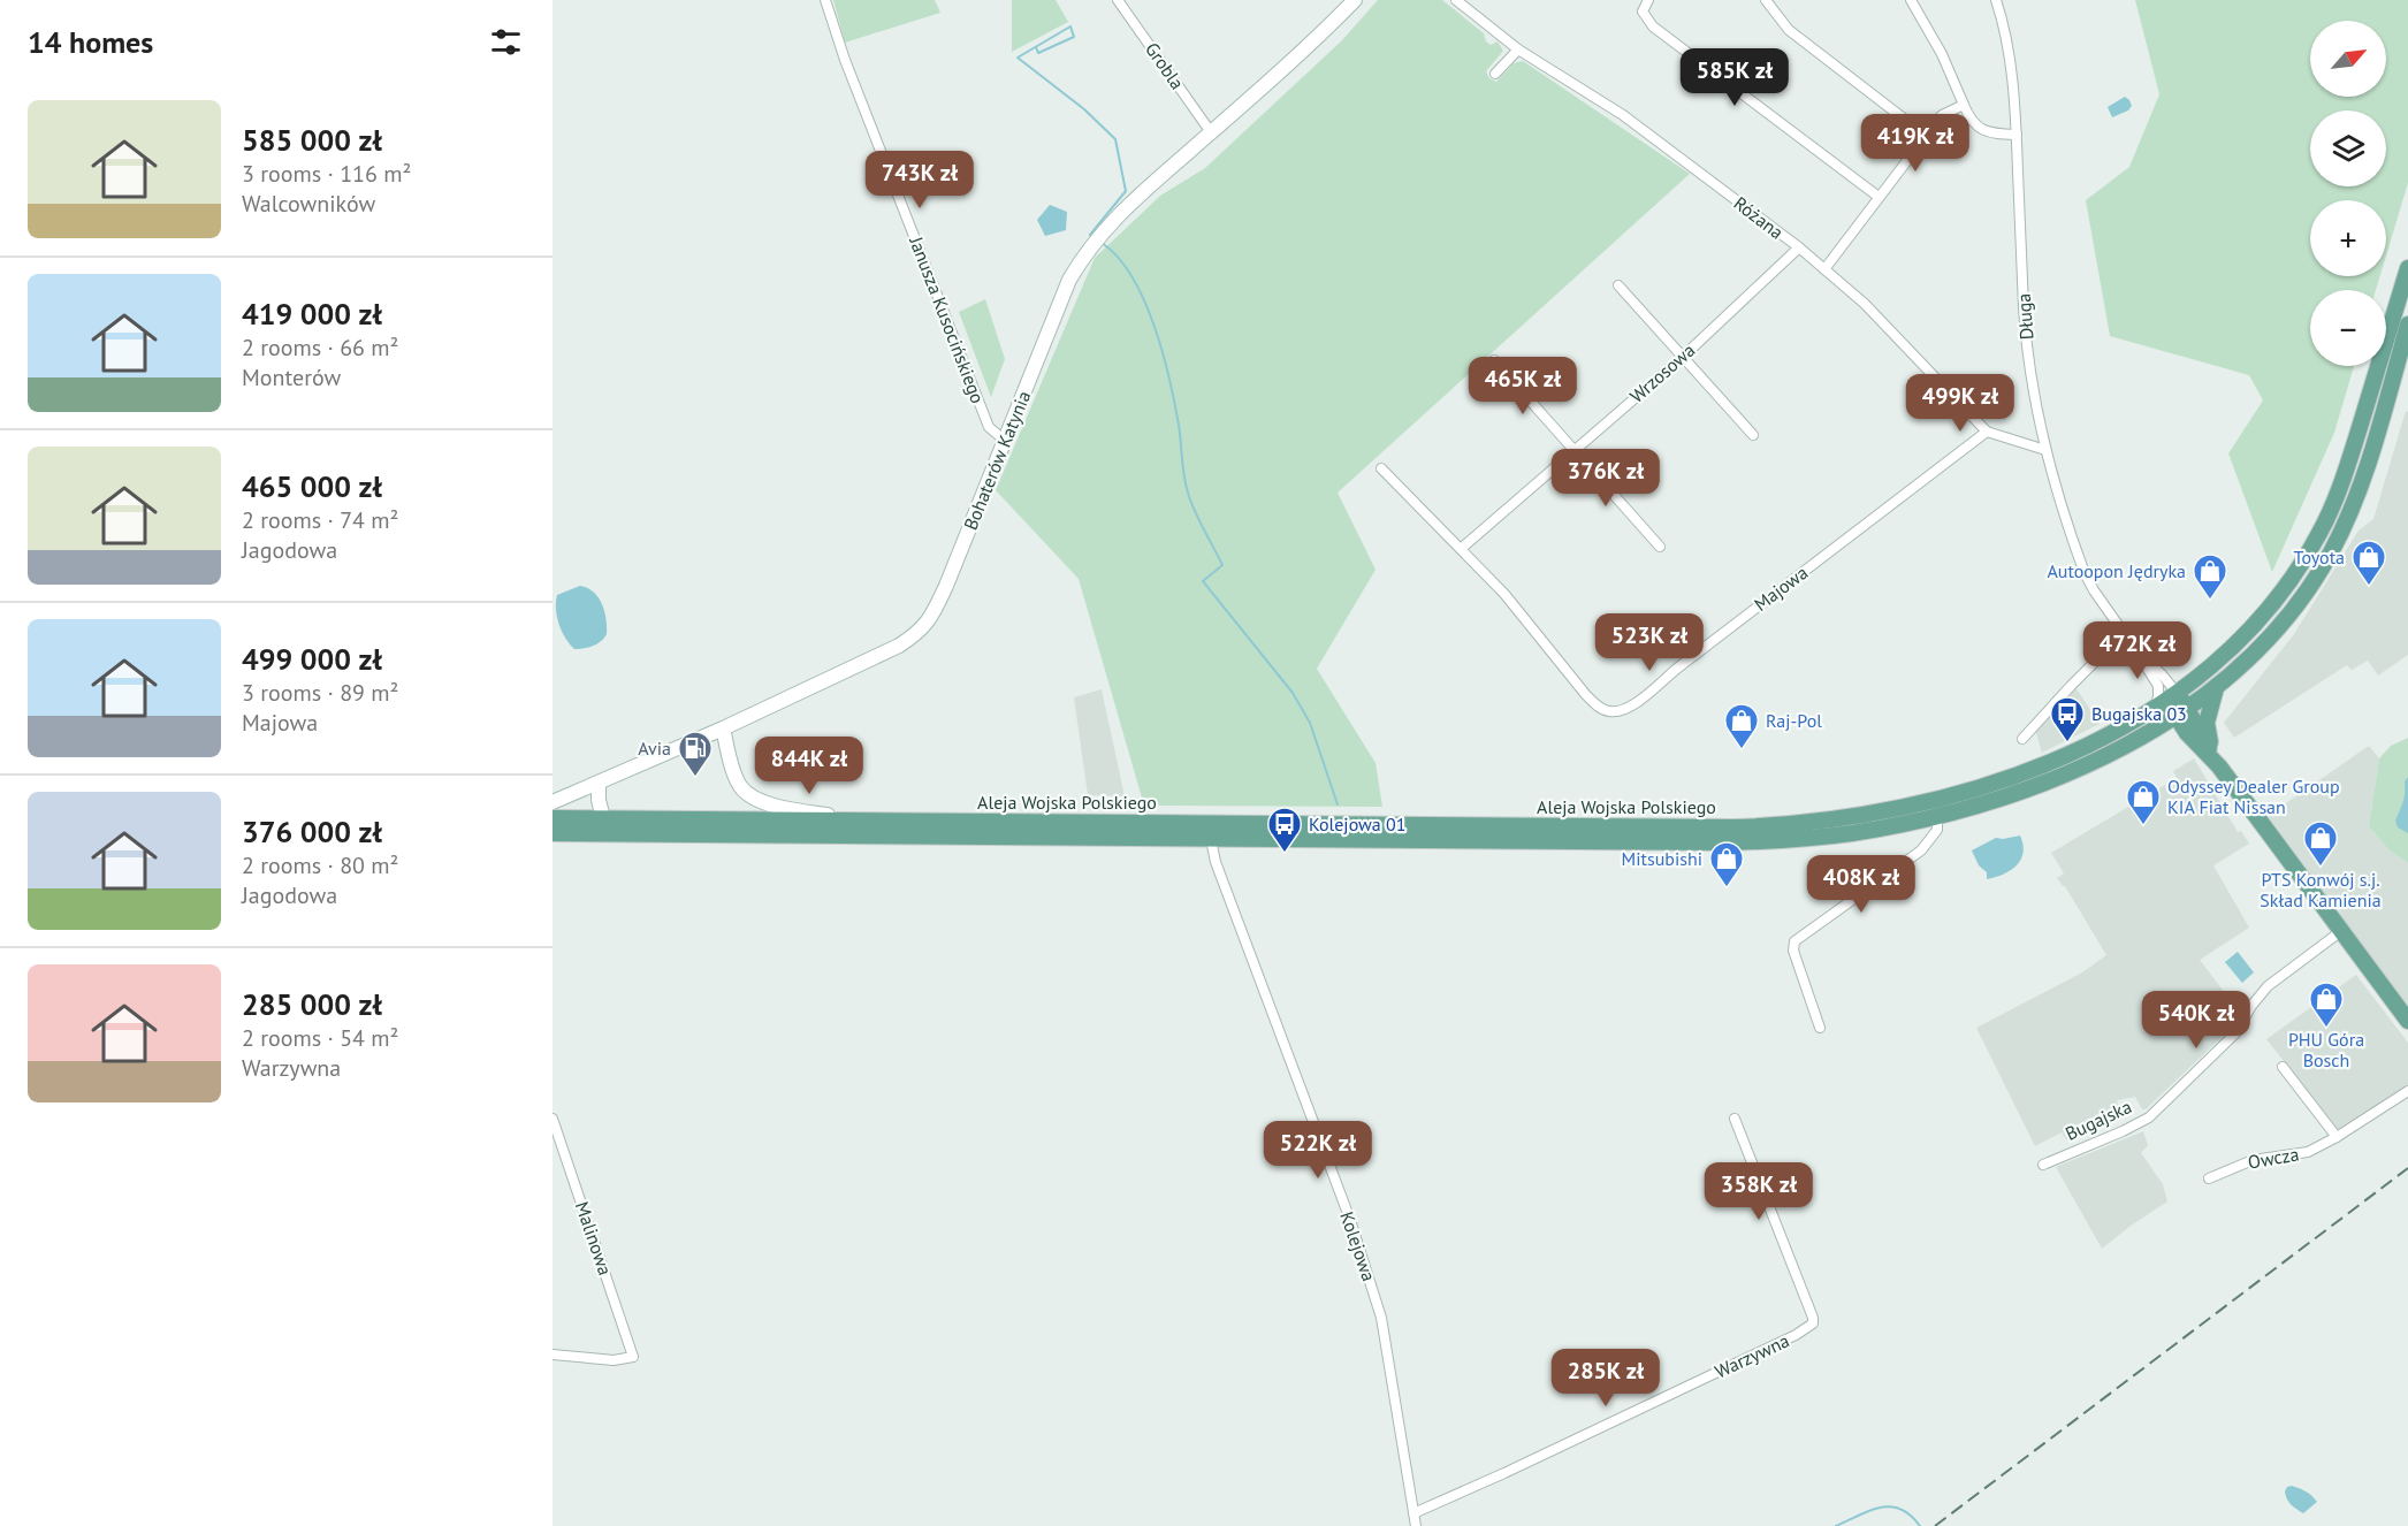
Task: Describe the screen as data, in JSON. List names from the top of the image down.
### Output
{
  "streets": {
    "main road": ["Aleja Wojska Polskiego"],
    "street": [
      "Grobla",
      "Różana",
      "Długa",
      "Janusza Kusocińskiego",
      "Wrzosowa",
      "Bohaterów Katynia",
      "Majowa",
      "Bugajska",
      "Owcza",
      "Malinowa",
      "Kolejowa",
      "Warzywna"
    ]
  },
  "crossings": [
    ["Grobla", "Bohaterów Katynia"],
    ["Różana", "Długa"],
    ["Różana", "Wrzosowa"],
    ["Różana", "Majowa"],
    ["Długa", "Aleja Wojska Polskiego"],
    ["Janusza Kusocińskiego", "Bohaterów Katynia"],
    ["Wrzosowa", "Majowa"],
    ["Aleja Wojska Polskiego", "Kolejowa"],
    ["Kolejowa", "Warzywna"]
  ],
  "places": {
    "shop": [
      "Toyota",
      "Autoopon Jędryka",
      "Raj-Pol",
      "Odyssey Dealer Group KIA Fiat Nissan",
      "PTS Konwój s.j. Skład Kamienia",
      "Mitsubishi",
      "PHU Góra Bosch"
    ],
    "bus stop": ["Bugajska 03", "Kolejowa 01"],
    "fuel station": ["Avia"]
  },
  "north": "top right",
  "page": {
    "heading": "14 homes",
    "map_buttons": ["+", "−"],
    "price": [
      "585K zł",
      "419K zł",
      "743K zł",
      "465K zł",
      "499K zł",
      "376K zł",
      "523K zł",
      "472K zł",
      "844K zł",
      "408K zł",
      "540K zł",
      "522K zł",
      "358K zł",
      "285K zł"
    ],
    "list": [
      {
        "name": "585 000 zł",
        "note": "3 rooms · 116 m² · Walcowników"
      },
      {
        "name": "419 000 zł",
        "note": "2 rooms · 66 m² · Monterów"
      },
      {
        "name": "465 000 zł",
        "note": "2 rooms · 74 m² · Jagodowa"
      },
      {
        "name": "499 000 zł",
        "note": "3 rooms · 89 m² · Majowa"
      },
      {
        "name": "376 000 zł",
        "note": "2 rooms · 80 m² · Jagodowa"
      },
      {
        "name": "285 000 zł",
        "note": "2 rooms · 54 m² · Warzywna"
      }
    ]
  }
}
